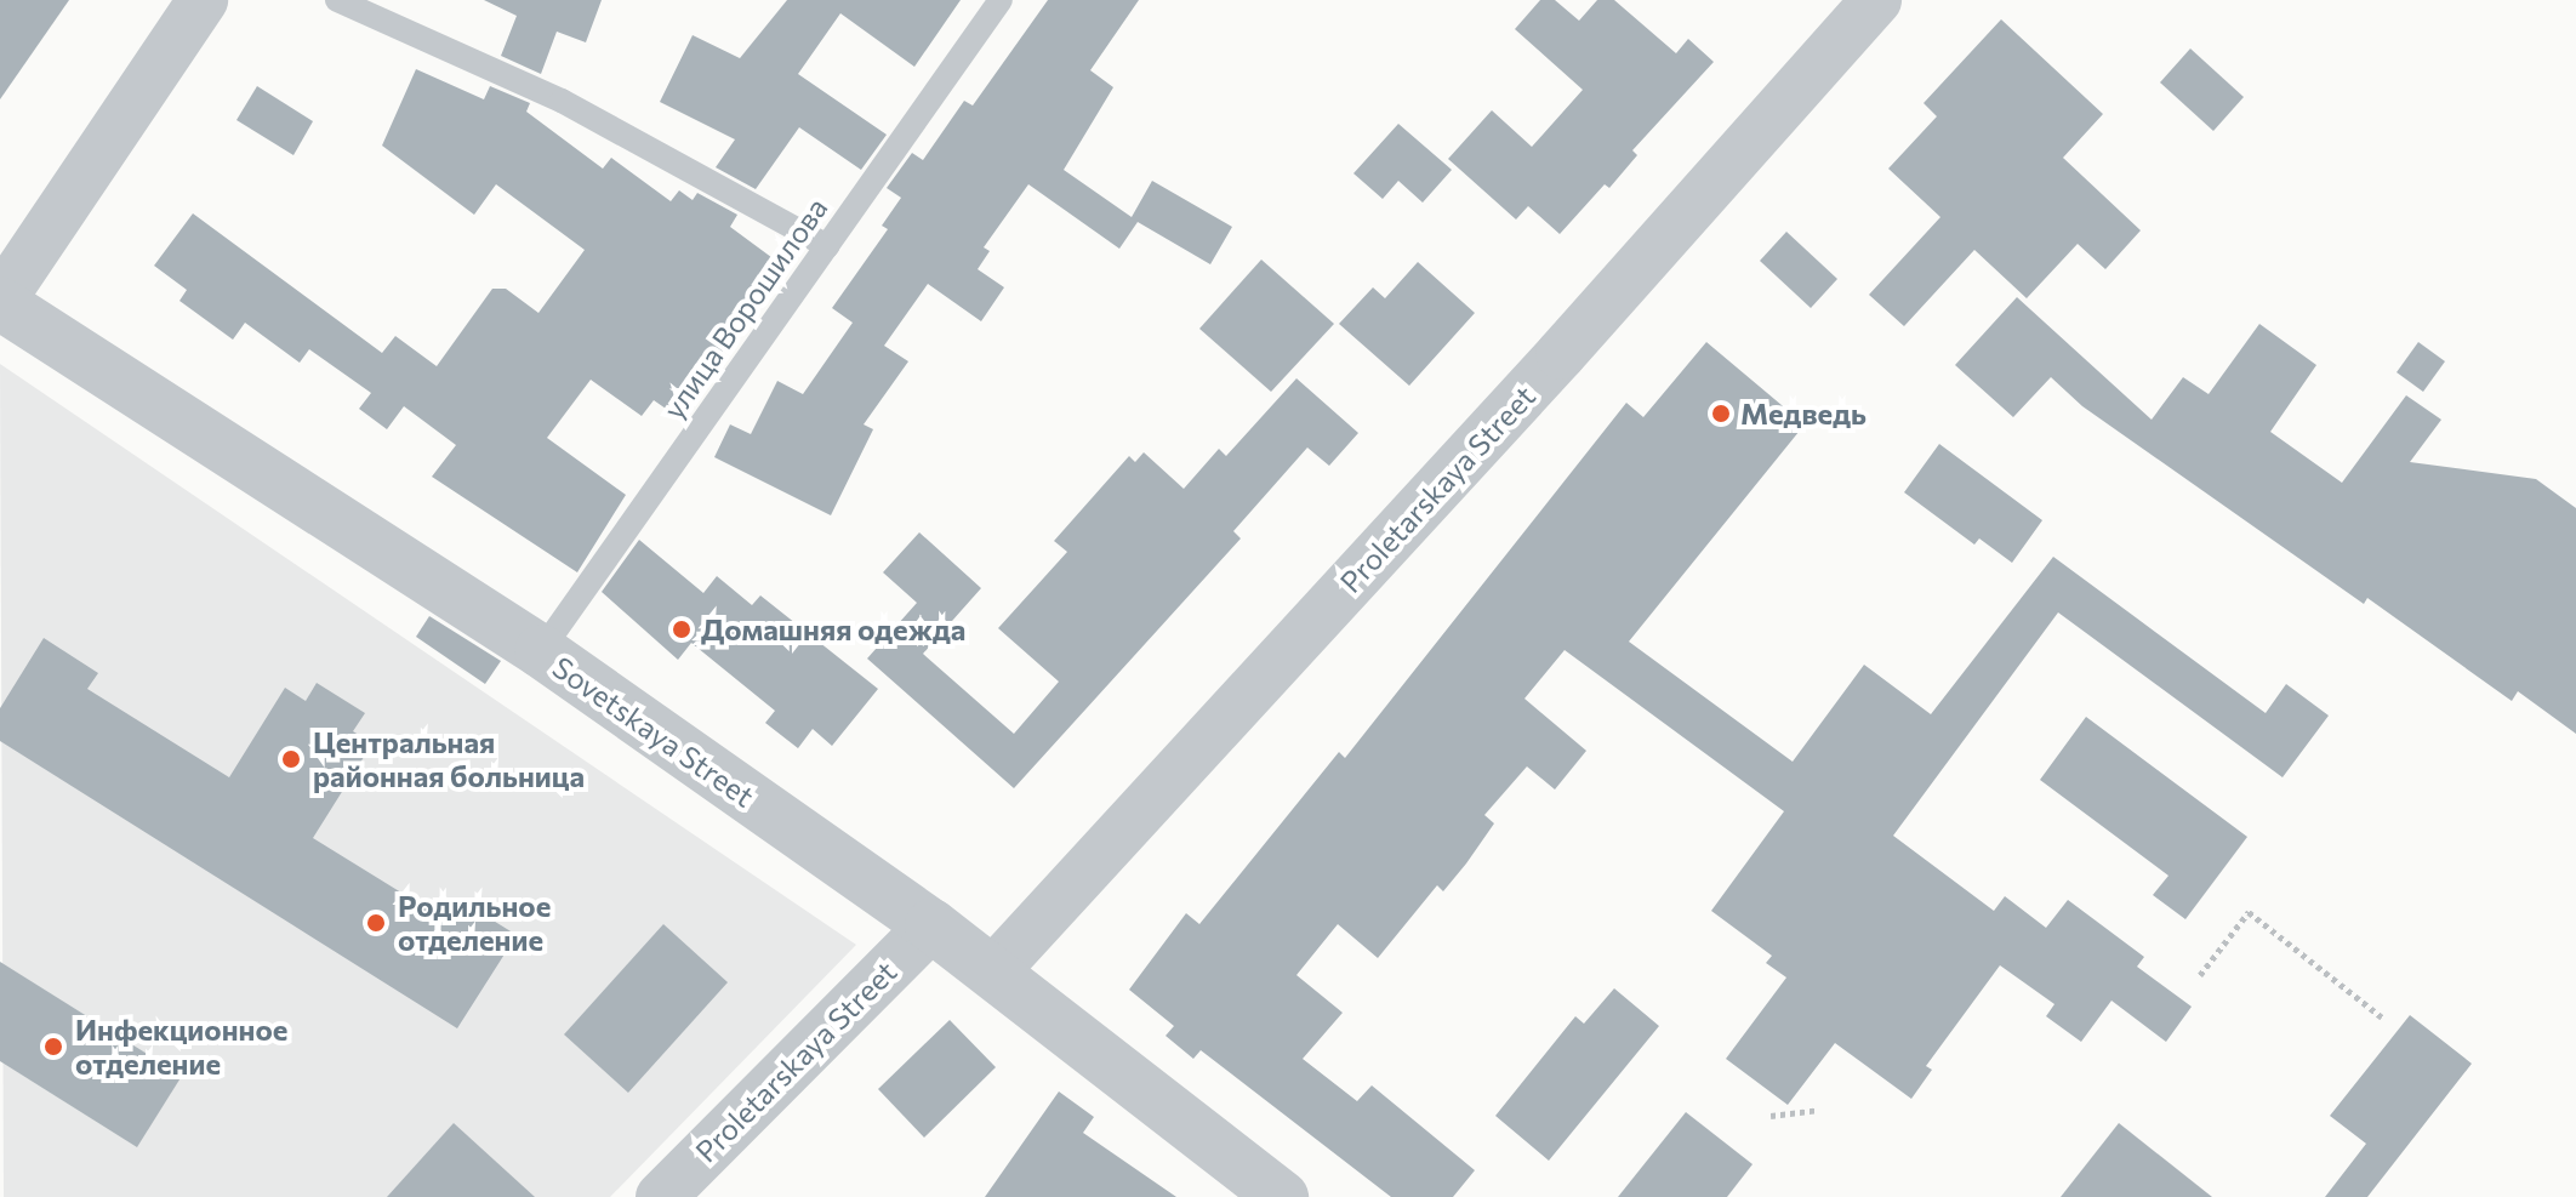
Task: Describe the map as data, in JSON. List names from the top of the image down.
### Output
{
  "streets": {
    "street": ["Proletarskaya Street", "Sovetskaya Street"],
    "lane": ["улица Ворошилова"]
  },
  "crossings": [
    ["улица Ворошилова", "Sovetskaya Street"],
    ["Proletarskaya Street", "Sovetskaya Street"]
  ],
  "places": [
    "Медведь",
    "Домашняя одежда",
    "Центральная районная больница",
    "Родильное отделение",
    "Инфекционное отделение"
  ]
}
